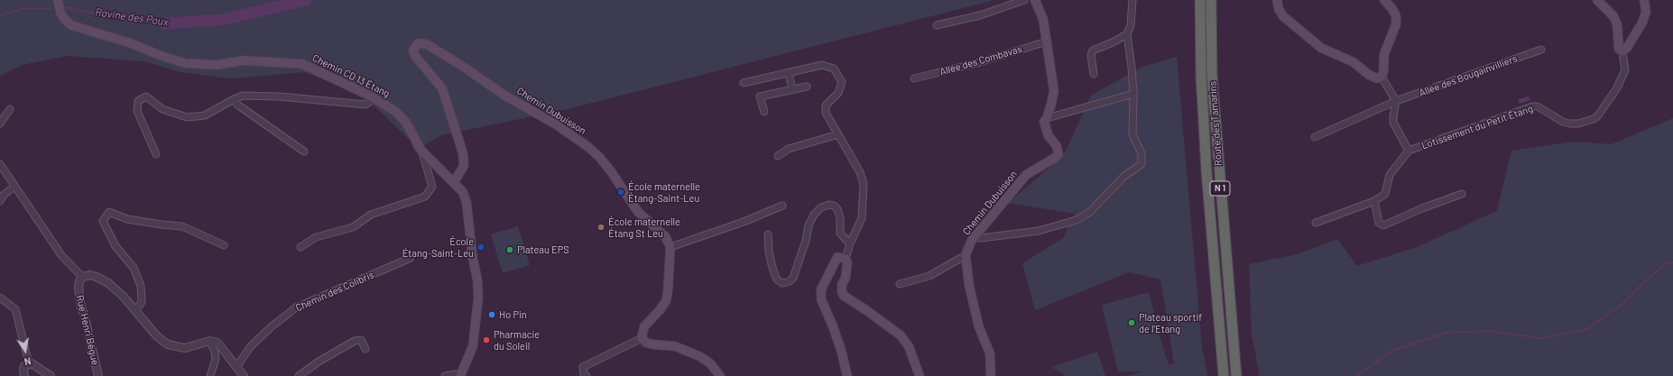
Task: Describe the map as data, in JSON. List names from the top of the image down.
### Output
{
  "streets": {
    "highway": ["Route des Tamarins", "N 1"],
    "main road": ["Chemin CD 13 Étang", "Chemin Dubuisson"],
    "street": [
      "Allée des Combavas",
      "Allée des Bougainvilliers",
      "Lotissement du Petit Étang",
      "Chemin des Colibris",
      "Rue Henri Bègue"
    ]
  },
  "crossings": [
    ["Allée des Combavas", "Chemin Dubuisson"],
    ["Chemin CD 13 Étang", "Chemin Dubuisson"]
  ],
  "water": ["Ravine des Poux"],
  "places": [
    "École maternelle Étang-Saint-Leu",
    "École maternelle Étang St Leu",
    "École Étang-Saint-Leu",
    "Plateau EPS",
    "Ho Pin",
    "Plateau sportif de l'Etang",
    "Pharmacie du Soleil"
  ],
  "north": "bottom"
}
